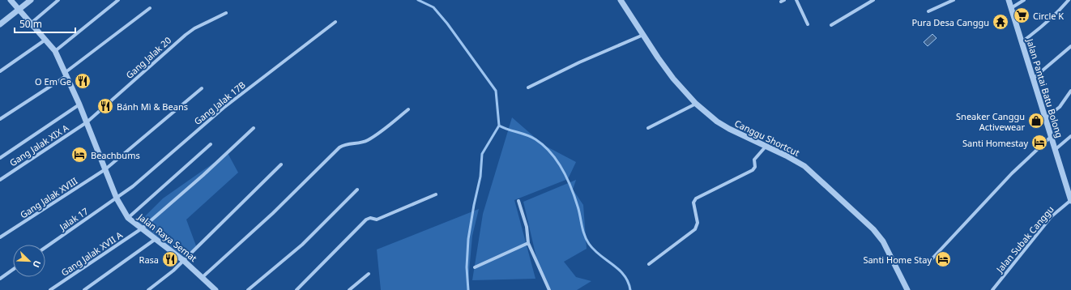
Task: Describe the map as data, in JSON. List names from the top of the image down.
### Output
{
  "streets": {
    "street": [
      "Gang Jalak 20",
      "Jalan Pantai Batu Bolong",
      "Gang Jalak 17B",
      "Canggu Shortcut",
      "Gang Jalak XIX A",
      "Gang Jalak XVIII",
      "Jalak 17",
      "Jalan Raya Semat",
      "Jalan Subak Canggu",
      "Gang Jalak XVII A"
    ]
  },
  "crossings": [
    ["Gang Jalak 20", "Gang Jalak XIX A"],
    ["Gang Jalak 20", "Jalan Raya Semat"],
    ["Jalan Pantai Batu Bolong", "Jalan Subak Canggu"],
    ["Gang Jalak 17B", "Jalak 17"],
    ["Gang Jalak 17B", "Jalan Raya Semat"],
    ["Gang Jalak XIX A", "Jalan Raya Semat"],
    ["Gang Jalak XVIII", "Jalan Raya Semat"],
    ["Jalak 17", "Jalan Raya Semat"],
    ["Jalan Raya Semat", "Gang Jalak XVII A"]
  ],
  "places": {
    "supermarket": ["Circle K"],
    "temple": ["Pura Desa Canggu"],
    "restaurant": ["O Em Ge", "Bánh Mì & Beans", "Rasa"],
    "shop": ["Sneaker Canggu Activewear"],
    "hotel": ["Santi Homestay", "Beachbums", "Santi Home Stay"]
  },
  "scale_bar": "50 m",
  "north": "bottom right"
}
